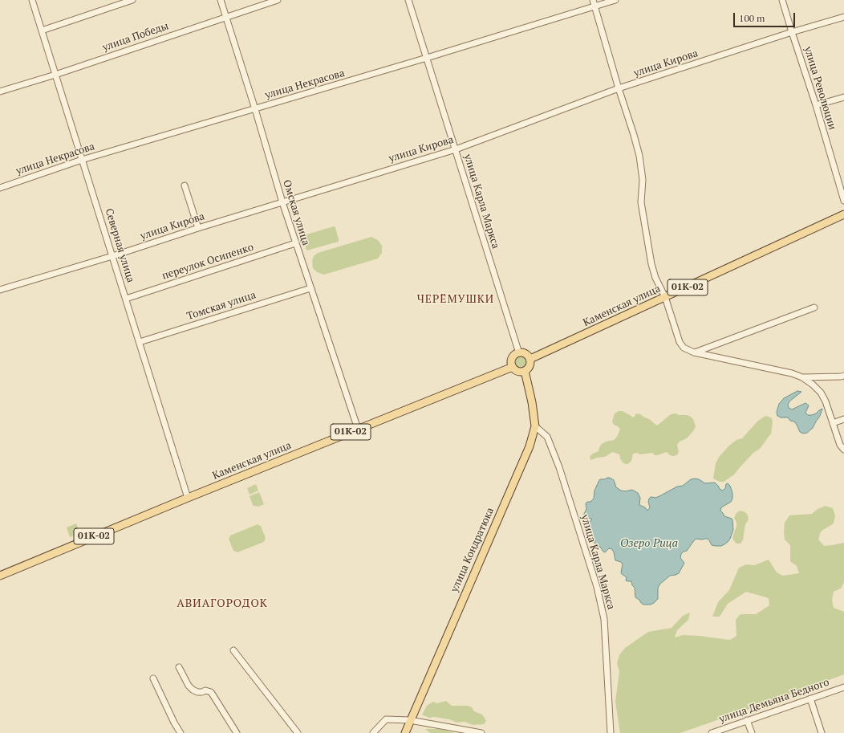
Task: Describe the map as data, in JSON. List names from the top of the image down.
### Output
{
  "streets": {
    "main road": ["01К-02", "Каменская улица", "улица Кондратюка"],
    "street": [
      "улица Победы",
      "улица Кирова",
      "улица Некрасова",
      "улица Революции",
      "улица Карла Маркса",
      "Омская улица",
      "Северная улица",
      "переулок Осипенко",
      "Томская улица",
      "улица Демьяна Бедного"
    ]
  },
  "crossings": [
    ["улица Победы", "Омская улица"],
    ["улица Победы", "Северная улица"],
    ["улица Кирова", "улица Революции"],
    ["улица Кирова", "улица Карла Маркса"],
    ["улица Кирова", "Омская улица"],
    ["улица Кирова", "Северная улица"],
    ["улица Некрасова", "улица Карла Маркса"],
    ["улица Некрасова", "Омская улица"],
    ["улица Некрасова", "Северная улица"],
    ["улица Карла Маркса", "Каменская улица"],
    ["улица Карла Маркса", "улица Кондратюка"],
    ["Омская улица", "переулок Осипенко"],
    ["Омская улица", "Томская улица"],
    ["Омская улица", "Каменская улица"],
    ["Северная улица", "переулок Осипенко"],
    ["Северная улица", "Томская улица"],
    ["Северная улица", "Каменская улица"],
    ["Каменская улица", "улица Кондратюка"]
  ],
  "districts": ["ЧЕРЁМУШКИ", "АВИАГОРОДОК"],
  "water": ["Озеро Рица"],
  "scale_bar": "100 m"
}
